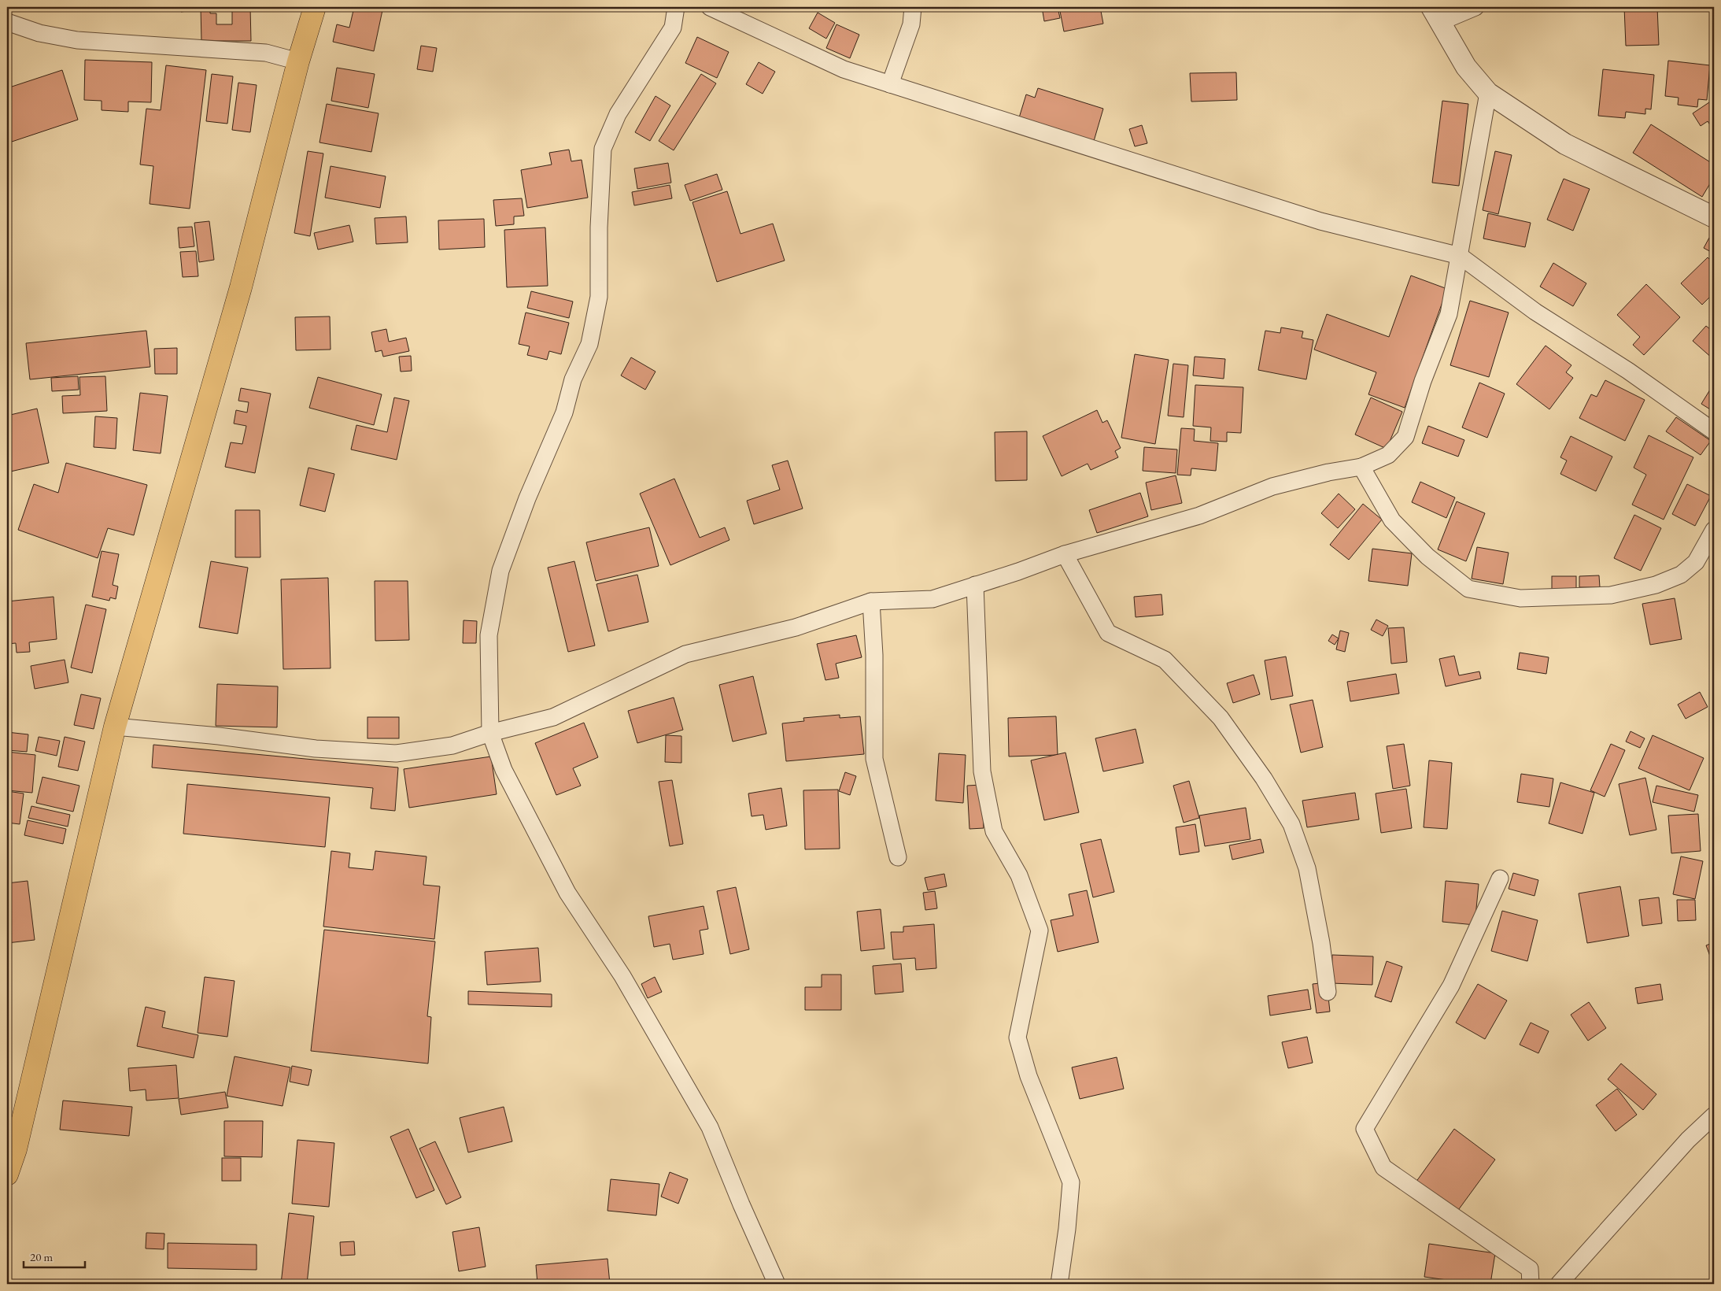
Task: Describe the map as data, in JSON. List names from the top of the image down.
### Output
{
  "scale_bar": "20 m"
}
